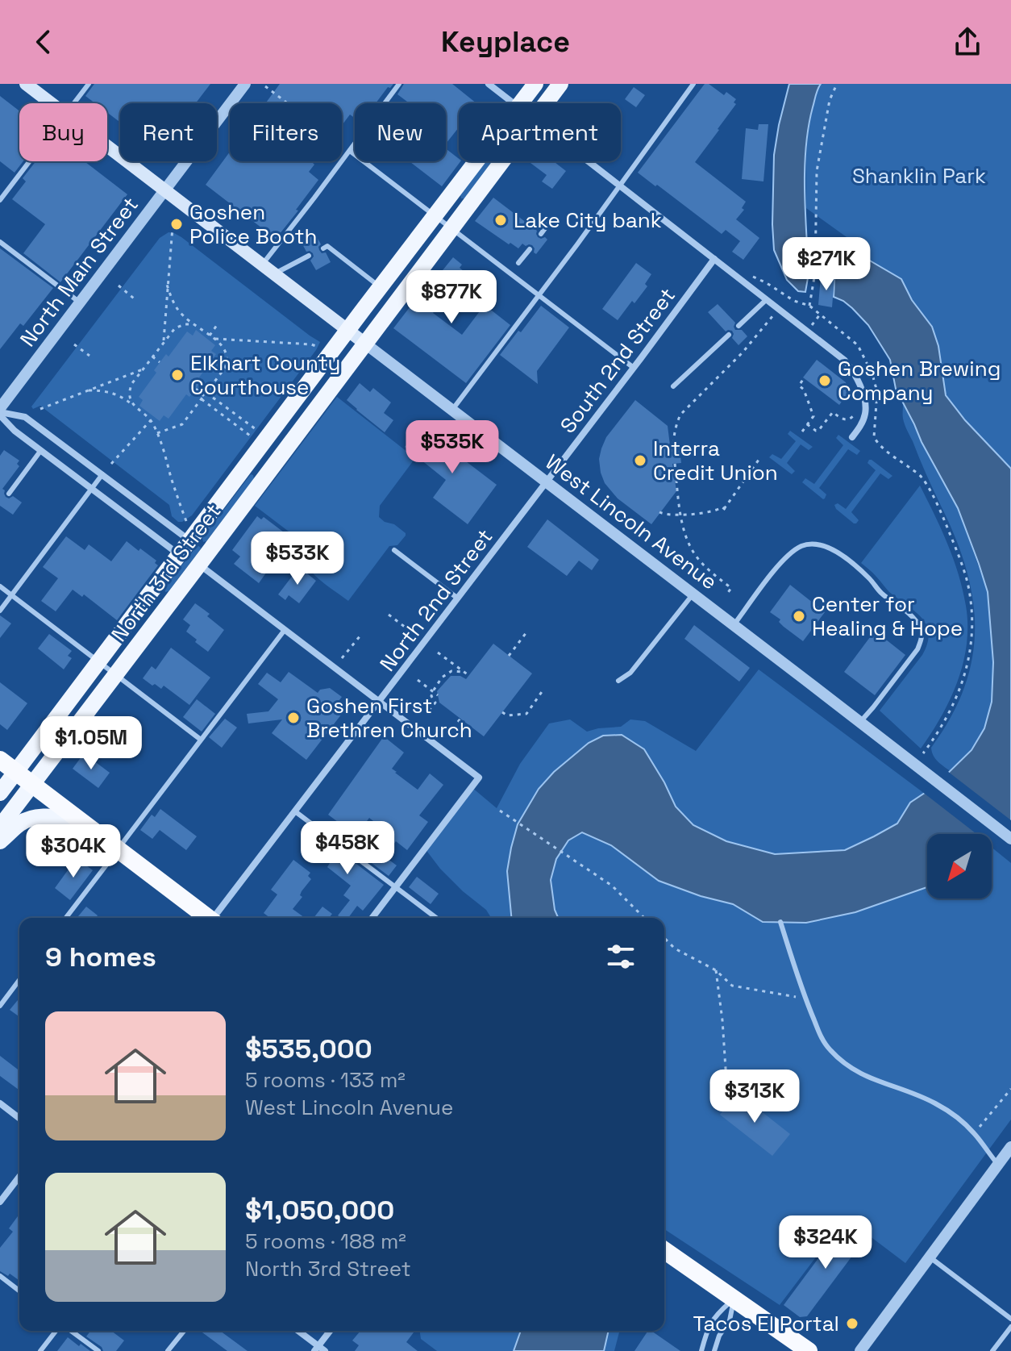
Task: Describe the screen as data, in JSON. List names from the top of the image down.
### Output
{
  "streets": {
    "main road": ["West Lincoln Avenue", "North 3rd Street"],
    "street": ["North Main Street", "South 2nd Street", "North 2nd Street"]
  },
  "crossings": [
    ["North Main Street", "West Lincoln Avenue"],
    ["South 2nd Street", "West Lincoln Avenue"],
    ["South 2nd Street", "North 2nd Street"],
    ["West Lincoln Avenue", "North 3rd Street"],
    ["West Lincoln Avenue", "North 2nd Street"]
  ],
  "parks": ["Shanklin Park"],
  "places": [
    "Lake City bank",
    "Goshen Police Booth",
    "Elkhart County Courthouse",
    "Goshen Brewing Company",
    "Interra Credit Union",
    "Center for Healing & Hope",
    "Goshen First Brethren Church",
    "Tacos El Portal"
  ],
  "north": "bottom left",
  "page": {
    "header": "Keyplace",
    "chip": [
      "Buy",
      "Rent",
      "Filters",
      "New",
      "Apartment"
    ],
    "price": [
      "$271K",
      "$877K",
      "$535K",
      "$533K",
      "$1.05M",
      "$458K",
      "$304K",
      "$313K",
      "$324K"
    ],
    "heading": "9 homes",
    "list": [
      {
        "name": "$535,000",
        "note": "5 rooms · 133 m² · West Lincoln Avenue"
      },
      {
        "name": "$1,050,000",
        "note": "5 rooms · 188 m² · North 3rd Street"
      }
    ]
  }
}
